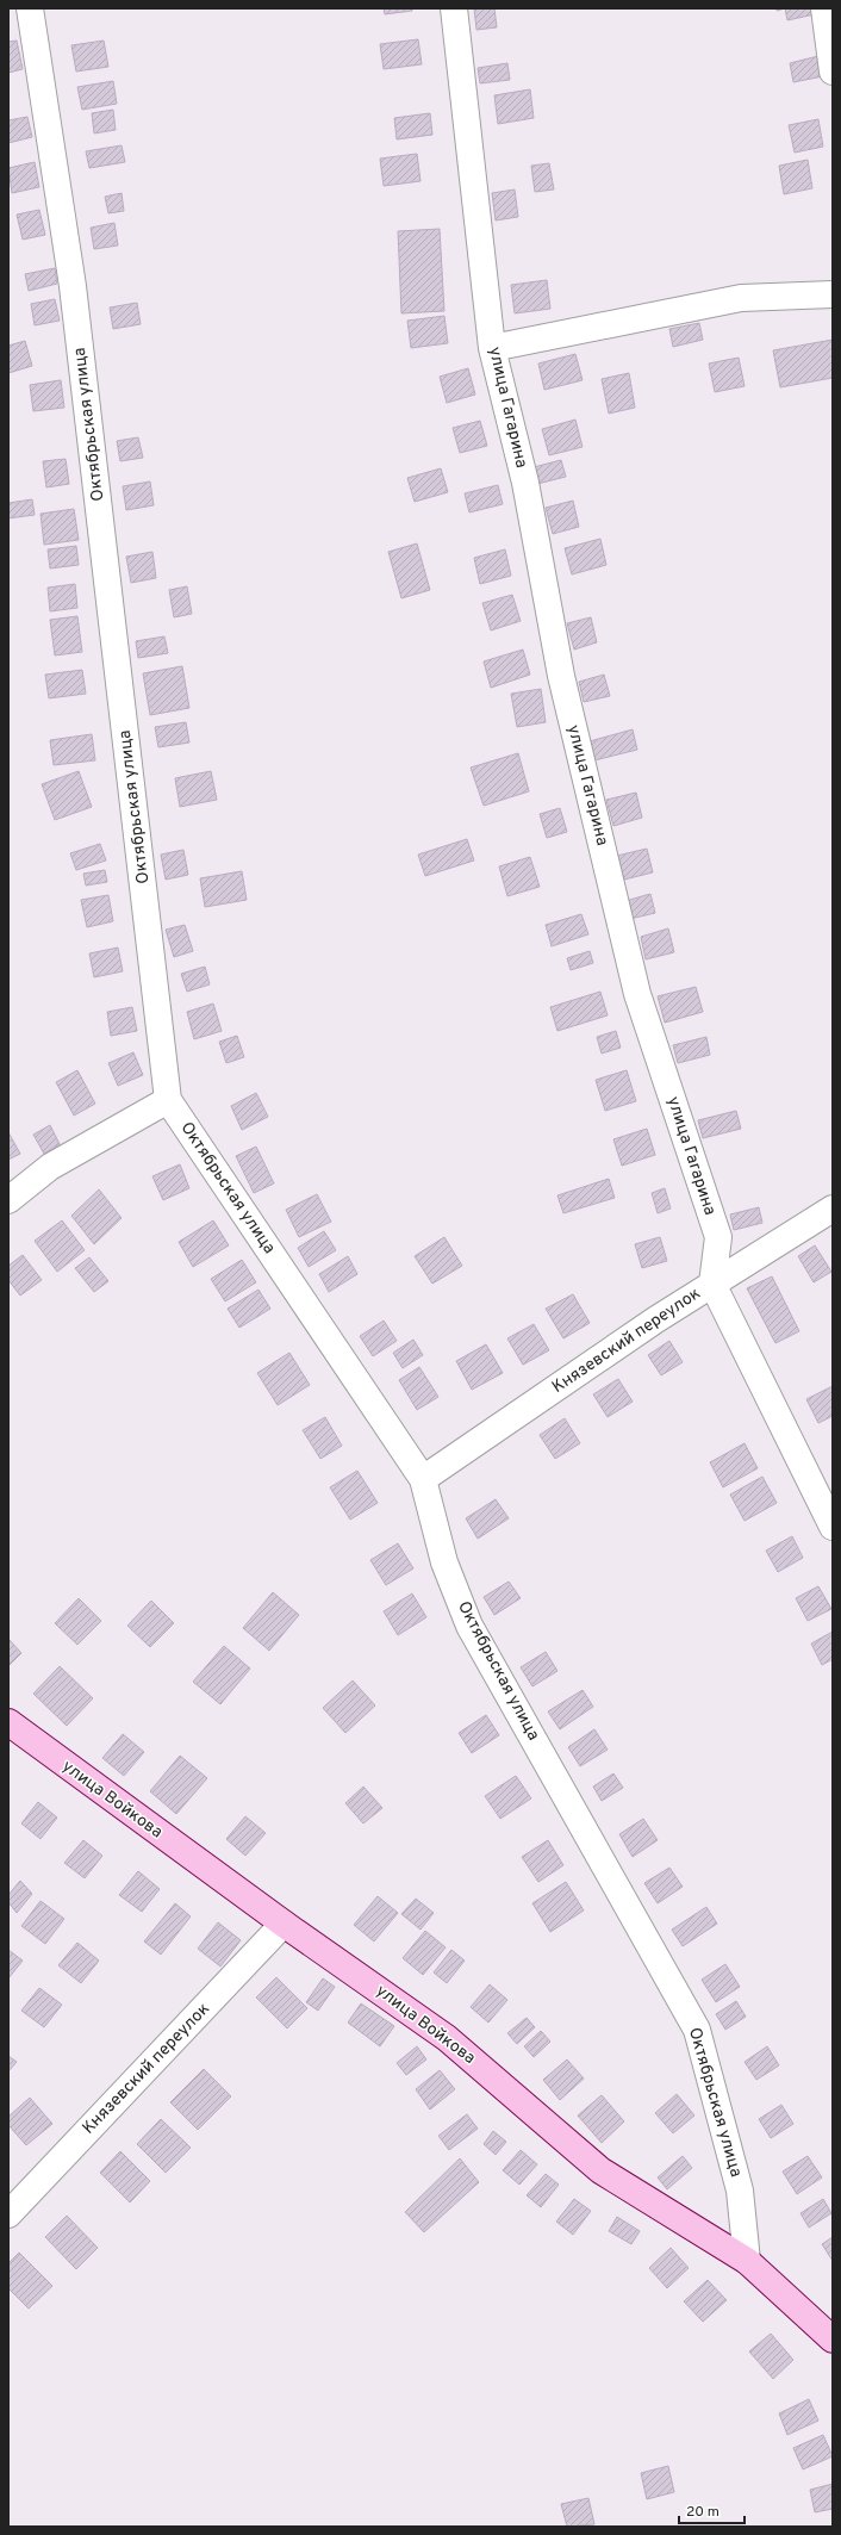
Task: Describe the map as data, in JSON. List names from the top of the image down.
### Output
{
  "streets": {
    "street": [
      "улица Гагарина",
      "Октябрьская улица",
      "Князевский переулок",
      "улица Войкова"
    ]
  },
  "crossings": [
    ["улица Гагарина", "Князевский переулок"],
    ["Октябрьская улица", "Князевский переулок"],
    ["Октябрьская улица", "улица Войкова"],
    ["Князевский переулок", "улица Войкова"]
  ],
  "scale_bar": "20 m"
}
